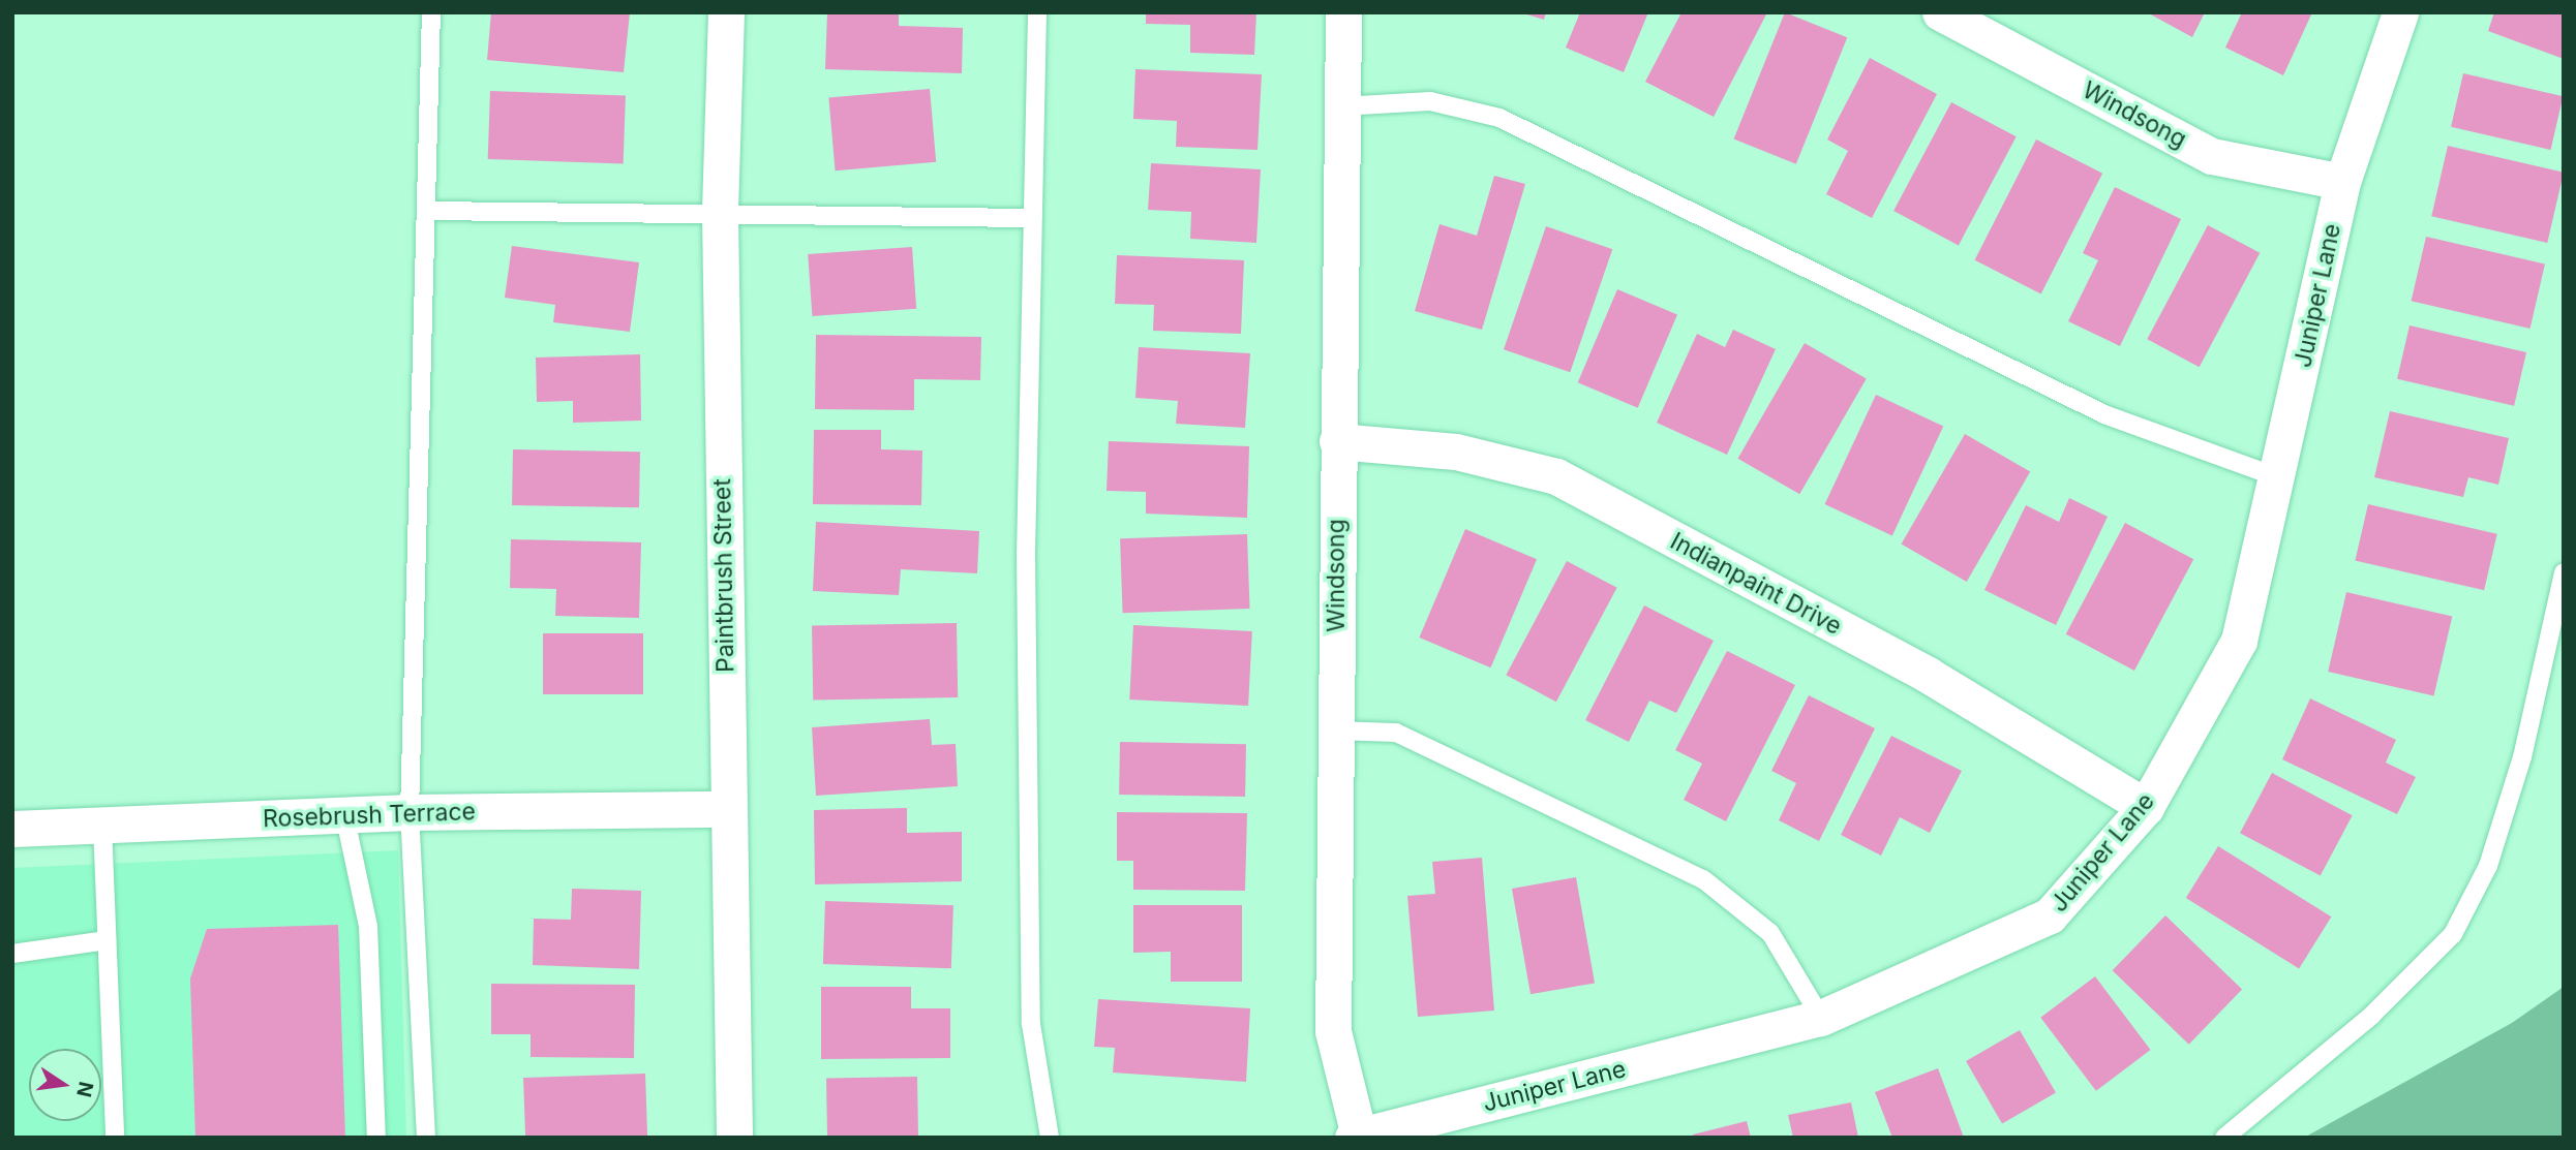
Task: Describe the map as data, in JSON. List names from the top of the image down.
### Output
{
  "streets": {
    "street": [
      "Windsong",
      "Juniper Lane",
      "Paintbrush Street",
      "Indianpaint Drive",
      "Rosebrush Terrace"
    ]
  },
  "crossings": [
    ["Windsong", "Juniper Lane"],
    ["Windsong", "Indianpaint Drive"],
    ["Juniper Lane", "Indianpaint Drive"],
    ["Paintbrush Street", "Rosebrush Terrace"]
  ],
  "north": "right"
}
